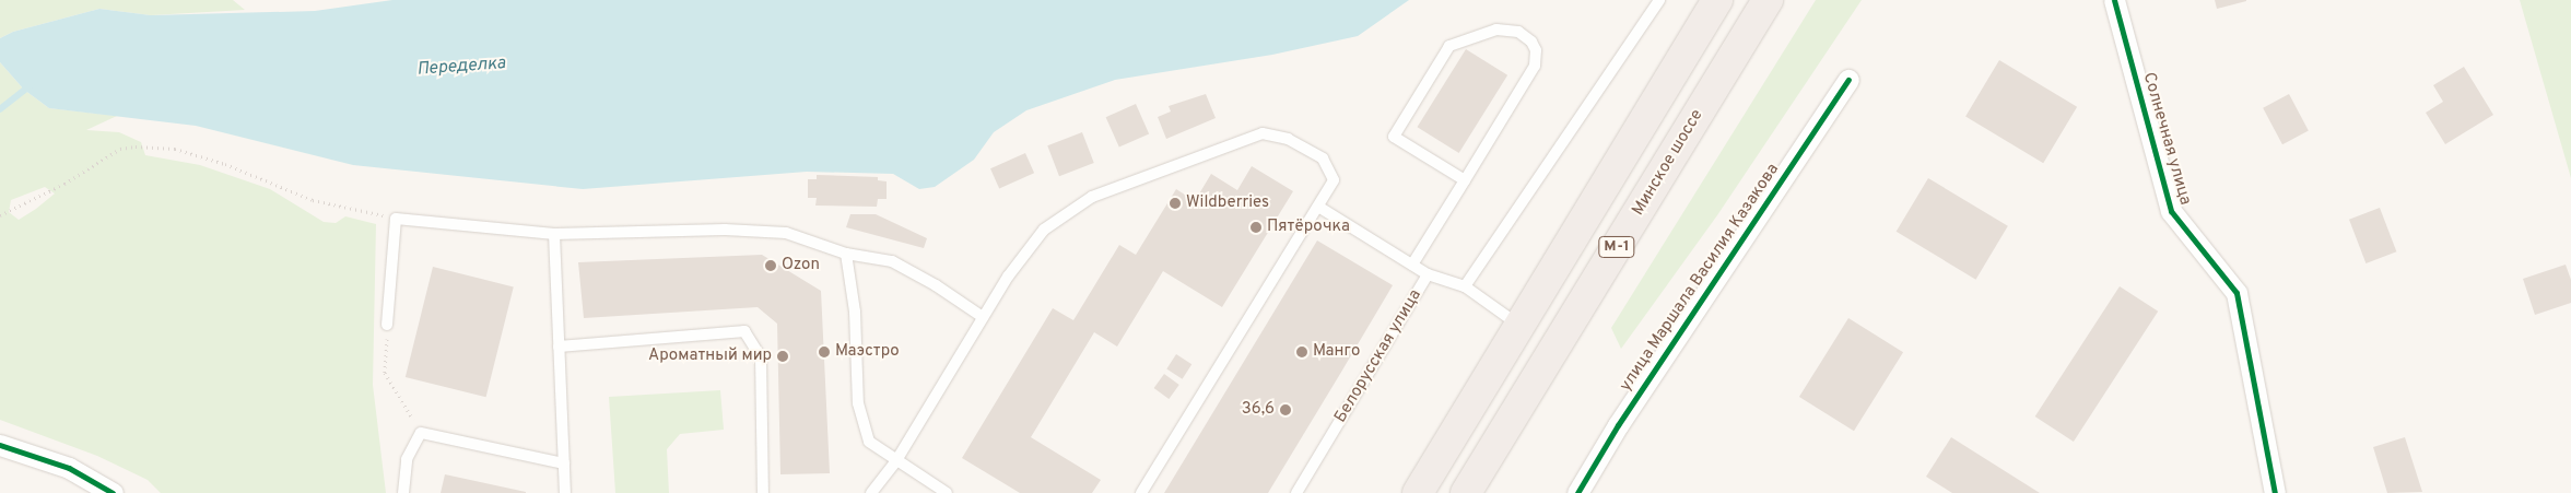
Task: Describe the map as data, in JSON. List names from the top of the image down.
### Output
{
  "streets": {
    "highway": ["Минское шоссе", "М-1"],
    "street": ["Солнечная улица", "улица Маршала Василия Казакова"],
    "lane": ["Белорусская улица"]
  },
  "water": ["Переделка"],
  "places": [
    "Wildberries",
    "Пятёрочка",
    "Ozon",
    "Маэстро",
    "Манго",
    "Ароматный мир",
    "36,6"
  ]
}
